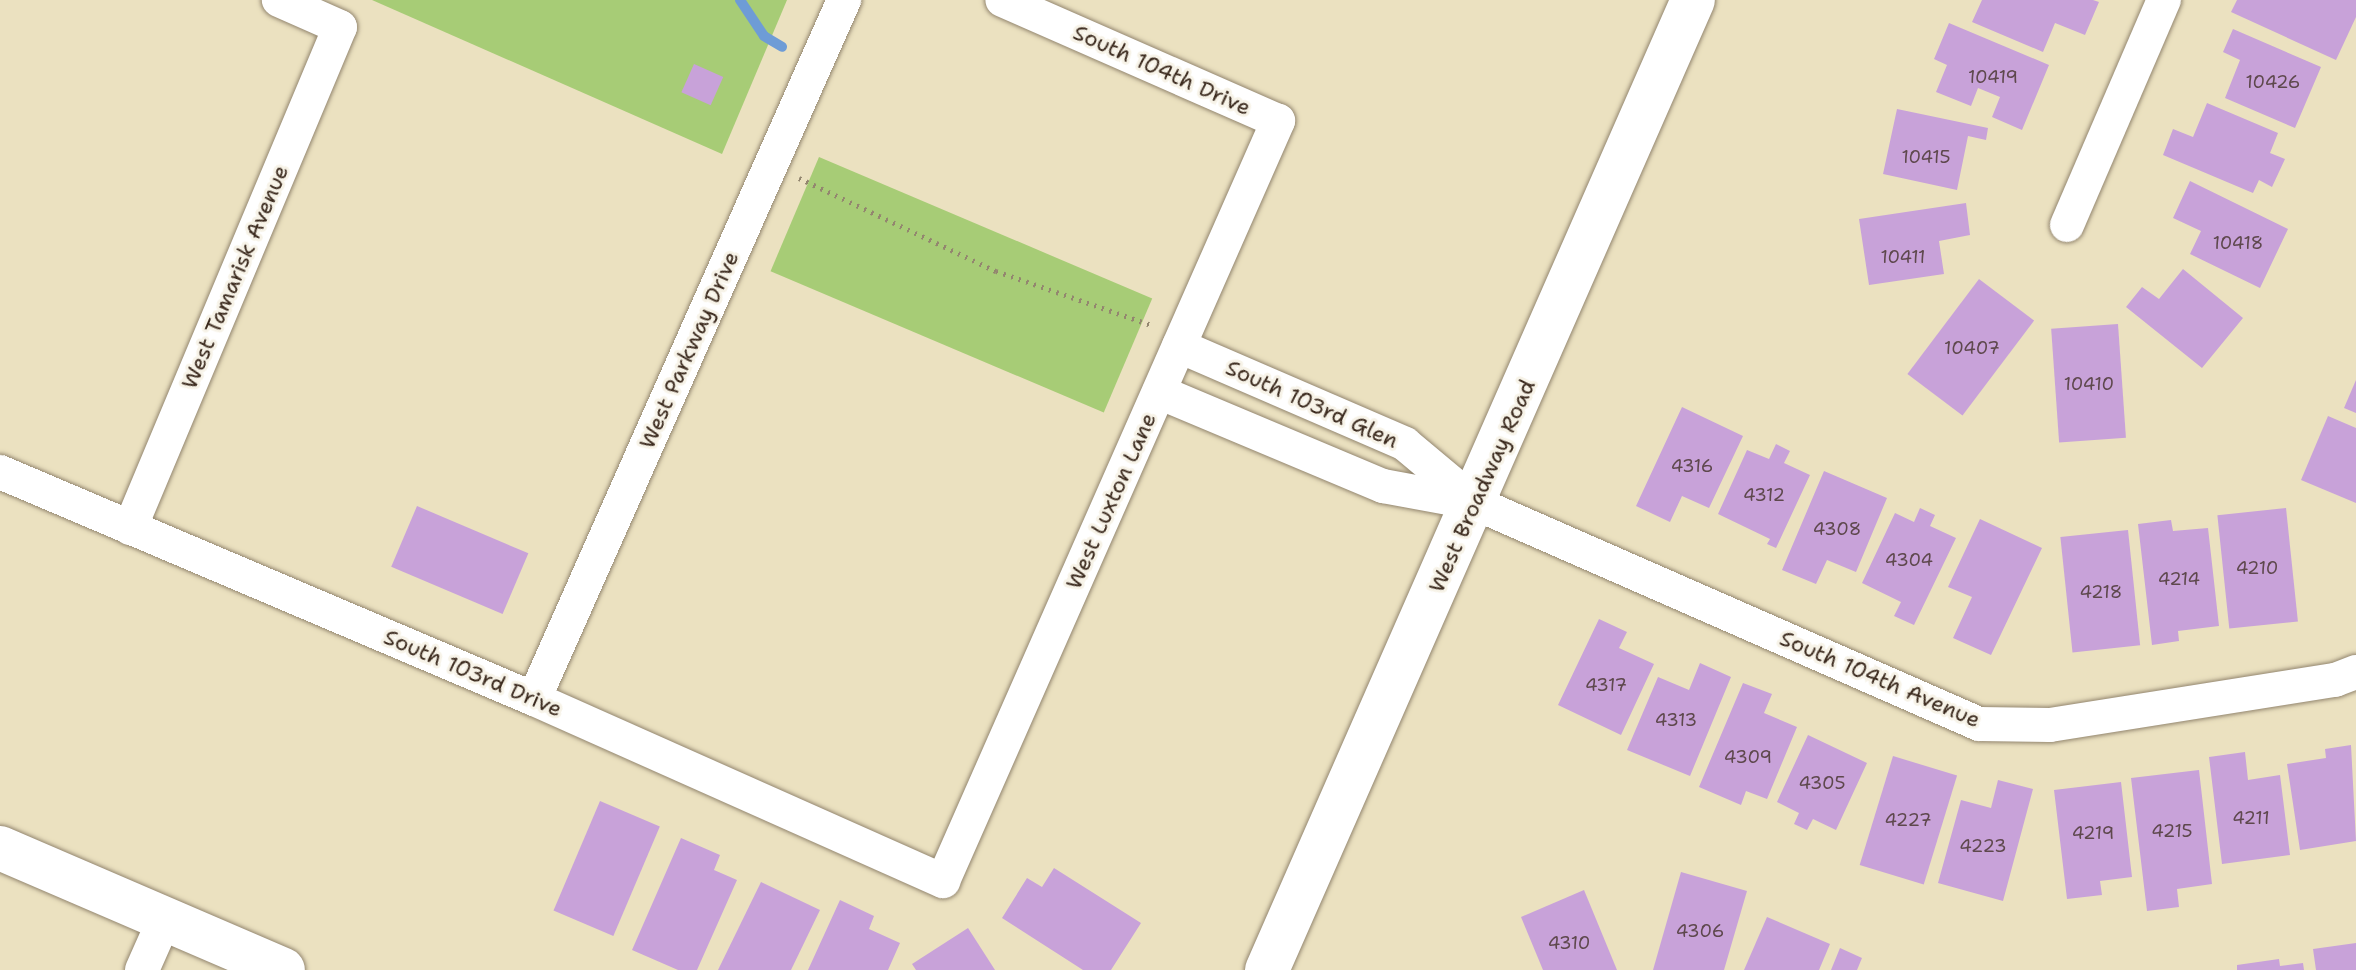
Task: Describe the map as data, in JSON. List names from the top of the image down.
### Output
{
  "streets": {
    "main road": ["West Broadway Road"],
    "street": [
      "South 104th Drive",
      "West Tamarisk Avenue",
      "West Parkway Drive",
      "South 103rd Glen",
      "West Luxton Lane",
      "South 103rd Drive",
      "South 104th Avenue"
    ]
  },
  "crossings": [
    ["South 104th Drive", "West Luxton Lane"],
    ["West Tamarisk Avenue", "South 103rd Drive"],
    ["West Parkway Drive", "South 103rd Drive"],
    ["South 103rd Glen", "West Broadway Road"],
    ["South 103rd Glen", "West Luxton Lane"],
    ["South 103rd Glen", "South 104th Avenue"],
    ["West Broadway Road", "South 104th Avenue"],
    ["West Luxton Lane", "South 103rd Drive"]
  ],
  "house_numbers": [
    "10419",
    "10426",
    "10415",
    "10418",
    "10411",
    "10407",
    "10410",
    "4316",
    "4312",
    "4308",
    "4304",
    "4210",
    "4214",
    "4218",
    "4317",
    "4313",
    "4309",
    "4305",
    "4211",
    "4227",
    "4215",
    "4219",
    "4223",
    "4306",
    "4310"
  ]
}
